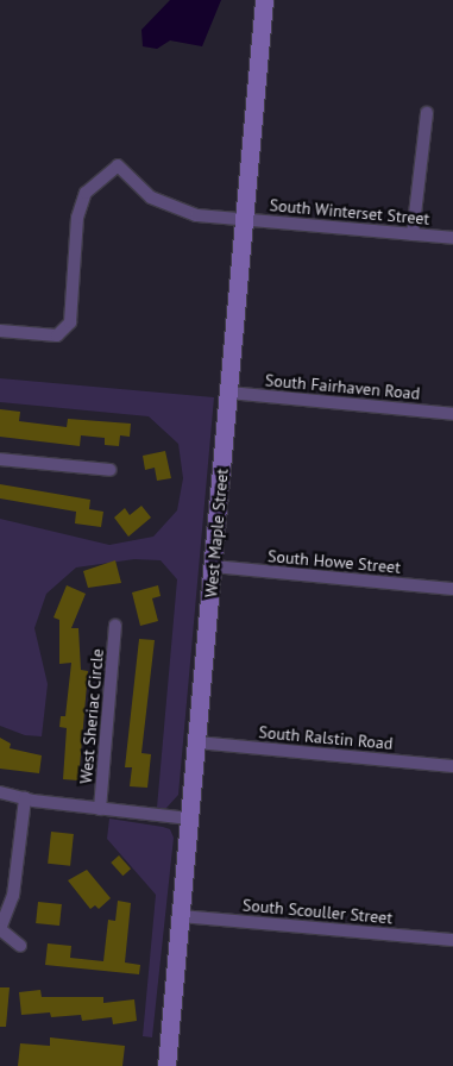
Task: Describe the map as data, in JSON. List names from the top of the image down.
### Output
{
  "streets": {
    "main road": ["West Maple Street"],
    "street": [
      "South Winterset Street",
      "South Fairhaven Road",
      "South Howe Street",
      "West Sheriac Circle",
      "South Ralstin Road",
      "South Scouller Street"
    ]
  },
  "crossings": [
    ["South Winterset Street", "West Maple Street"],
    ["South Fairhaven Road", "West Maple Street"],
    ["West Maple Street", "South Howe Street"],
    ["West Maple Street", "South Ralstin Road"],
    ["West Maple Street", "South Scouller Street"]
  ]
}
